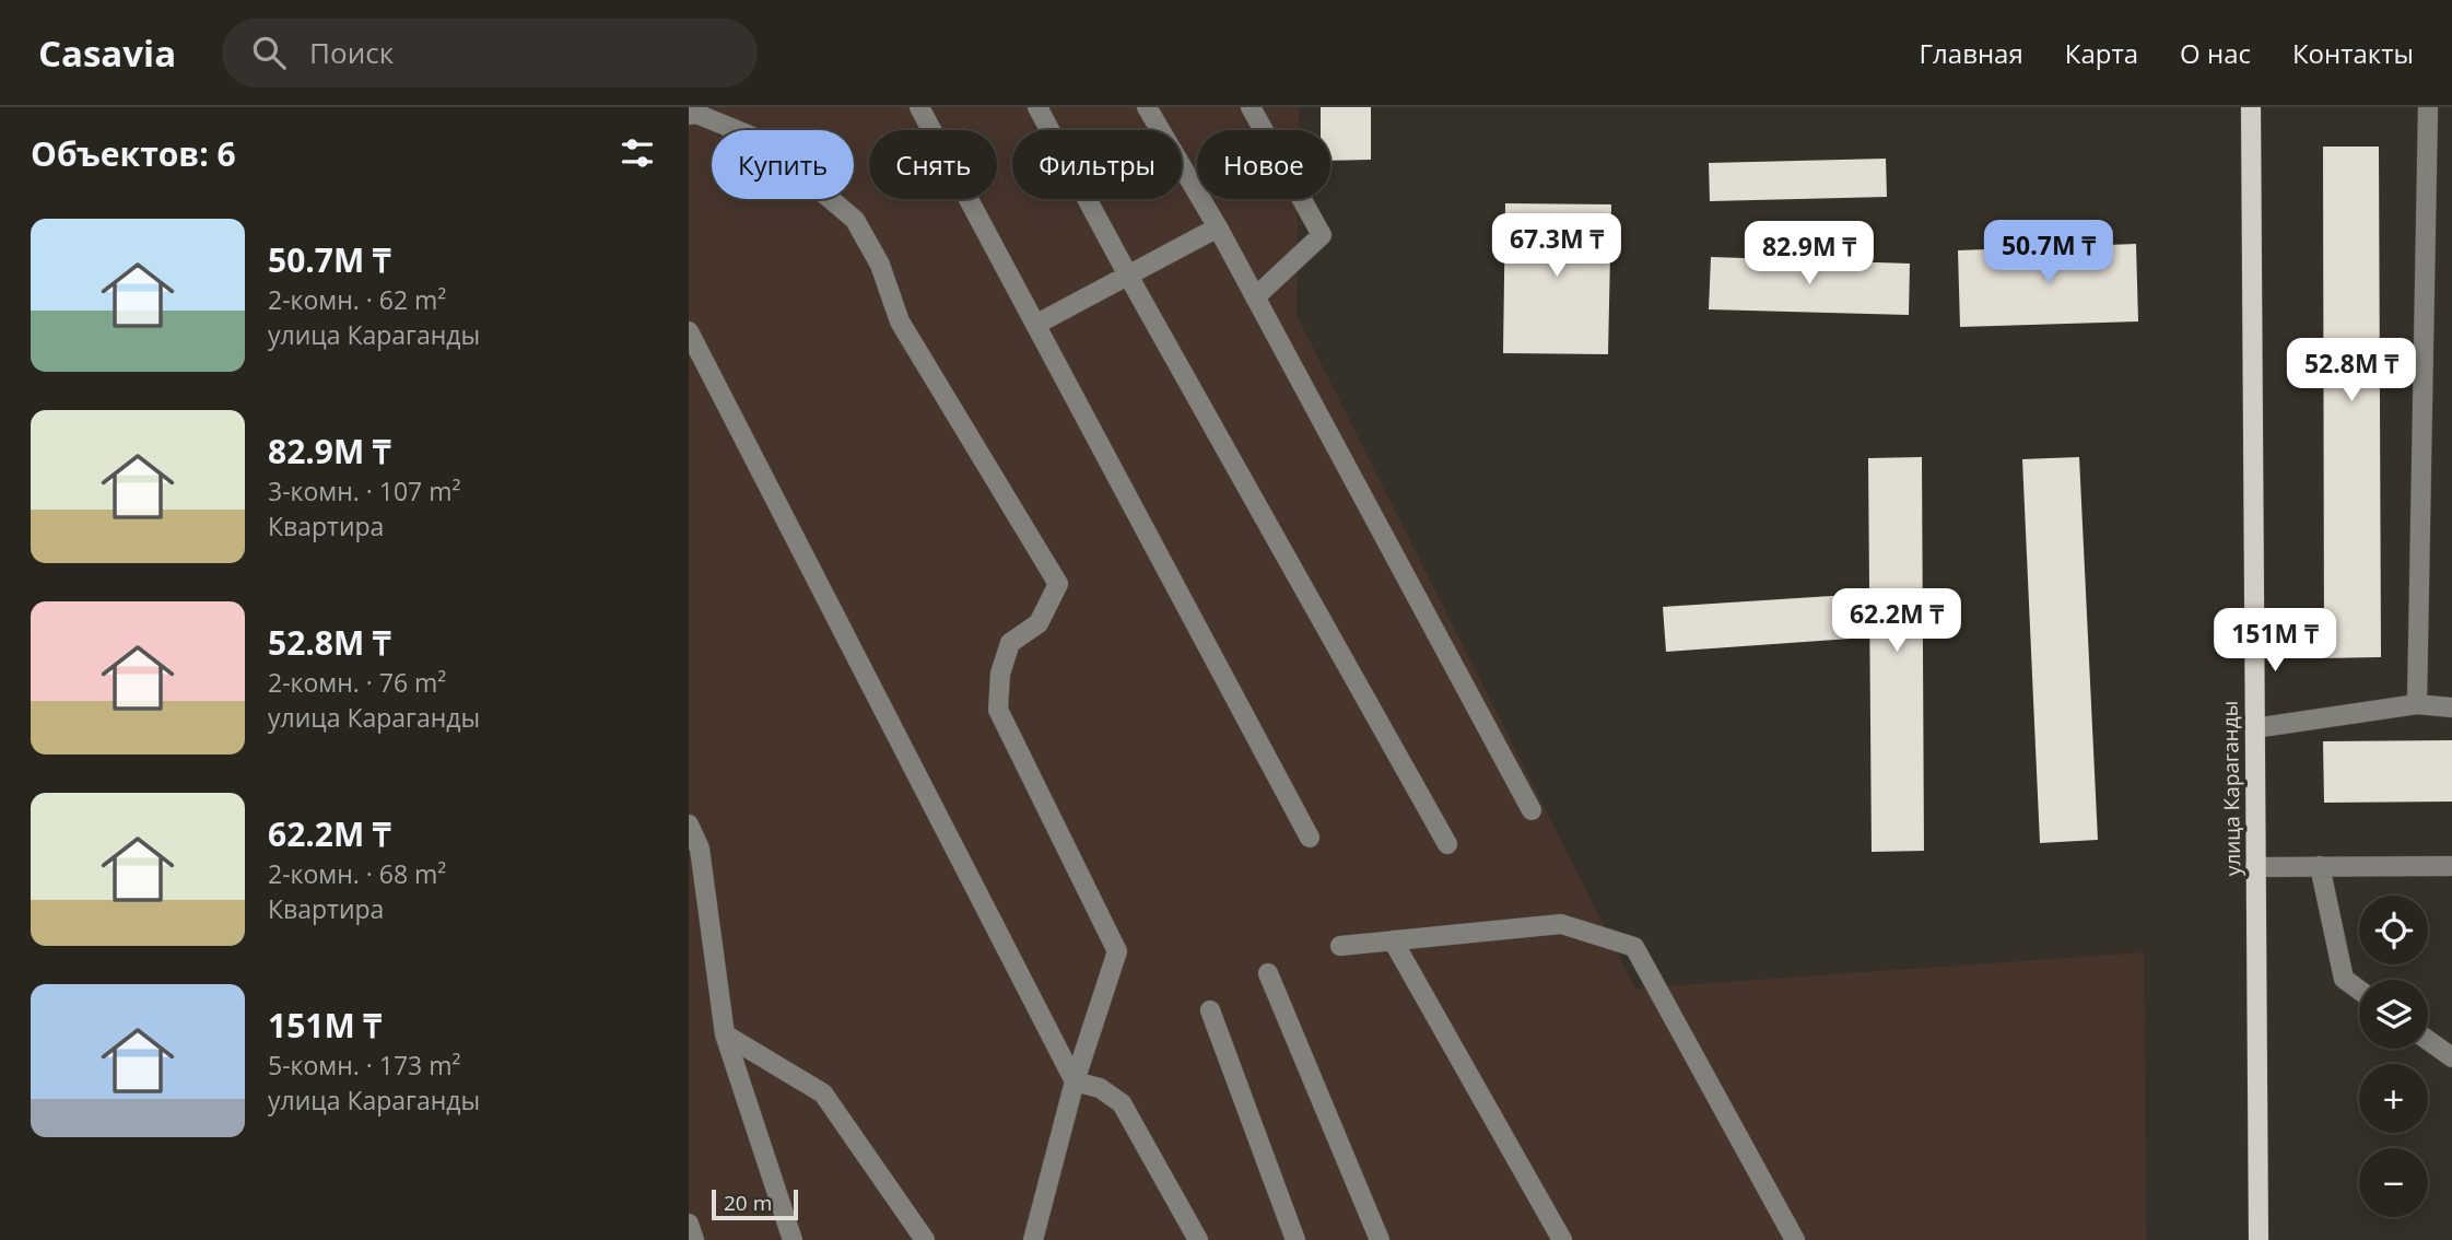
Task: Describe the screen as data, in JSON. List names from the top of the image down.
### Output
{
  "streets": {
    "main road": ["улица Караганды"]
  },
  "scale_bar": "20 m",
  "page": {
    "header": "Casavia",
    "search": "Поиск",
    "nav": [
      "Главная",
      "Карта",
      "О нас",
      "Контакты"
    ],
    "heading": "Объектов: 6",
    "chip": [
      "Купить",
      "Снять",
      "Фильтры",
      "Новое"
    ],
    "list": [
      {
        "name": "50.7M ₸",
        "note": "2-комн. · 62 m² · улица Караганды"
      },
      {
        "name": "82.9M ₸",
        "note": "3-комн. · 107 m² · Квартира"
      },
      {
        "name": "52.8M ₸",
        "note": "2-комн. · 76 m² · улица Караганды"
      },
      {
        "name": "62.2M ₸",
        "note": "2-комн. · 68 m² · Квартира"
      },
      {
        "name": "151M ₸",
        "note": "5-комн. · 173 m² · улица Караганды"
      }
    ],
    "price": [
      "67.3M ₸",
      "50.7M ₸",
      "82.9M ₸",
      "52.8M ₸",
      "62.2M ₸",
      "151M ₸"
    ],
    "map_buttons": ["+", "−"],
    "scale": "20 m"
  }
}
